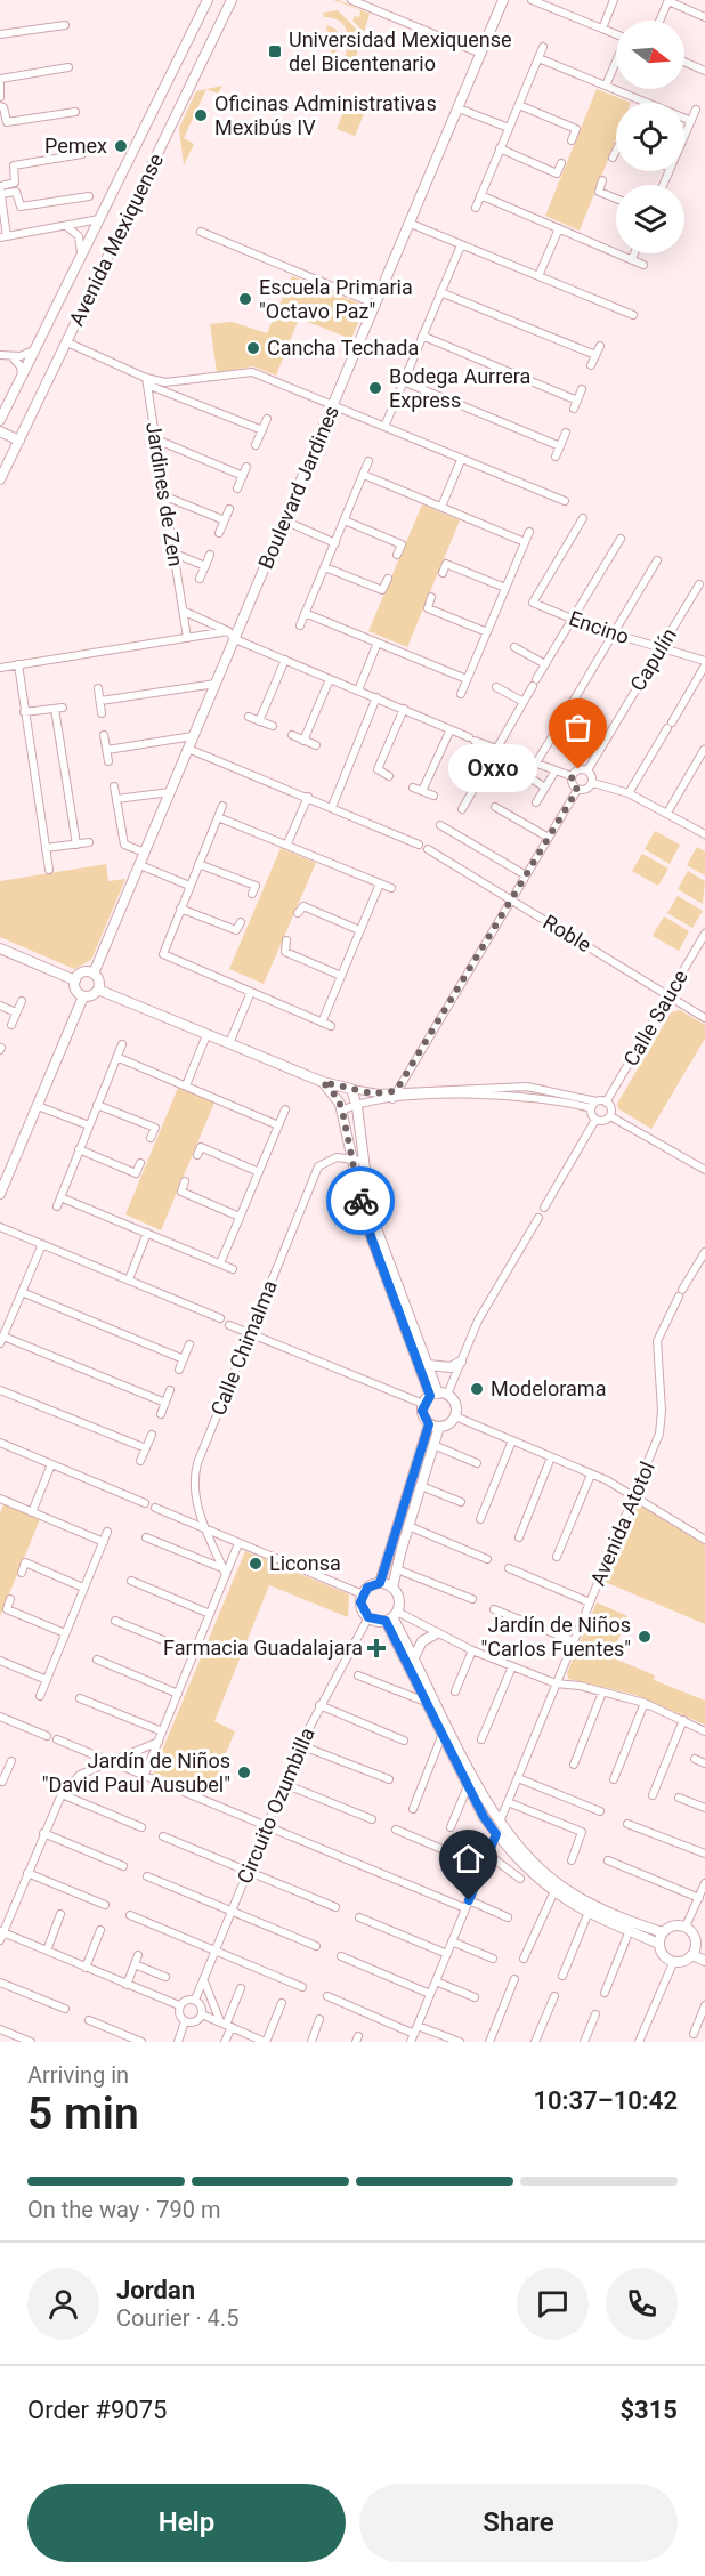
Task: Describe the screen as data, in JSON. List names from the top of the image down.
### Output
{
  "streets": {
    "street": [
      "Avenida Mexiquense",
      "Boulevard Jardines",
      "Jardines de Zen",
      "Encino",
      "Capulín",
      "Roble",
      "Calle Sauce",
      "Calle Chimalma",
      "Avenida Atotol",
      "Circuito Ozumbilla"
    ]
  },
  "crossings": [
    ["Encino", "Capulín"],
    ["Roble", "Calle Sauce"]
  ],
  "places": {
    "transit": ["Universidad Mexiquense del Bicentenario"],
    "other": [
      "Oficinas Administrativas Mexibús IV",
      "Pemex",
      "Escuela Primaria \"Octavo Paz\"",
      "Cancha Techada",
      "Bodega Aurrera Express",
      "Oxxo",
      "Modelorama",
      "Liconsa",
      "Jardín de Niños \"Carlos Fuentes\"",
      "Jardín de Niños \"David Paul Ausubel\""
    ],
    "health": ["Farmacia Guadalajara"]
  },
  "north": "right",
  "page": {
    "bubble": "Oxxo",
    "heading": ["5 min", "Arriving in", "10:37–10:42"],
    "panel": [
      "Jordan",
      "Courier · 4.5",
      "Order #9075",
      "$315"
    ],
    "bar": "On the way · 790 m",
    "buttons": ["Help", "Share"]
  }
}
